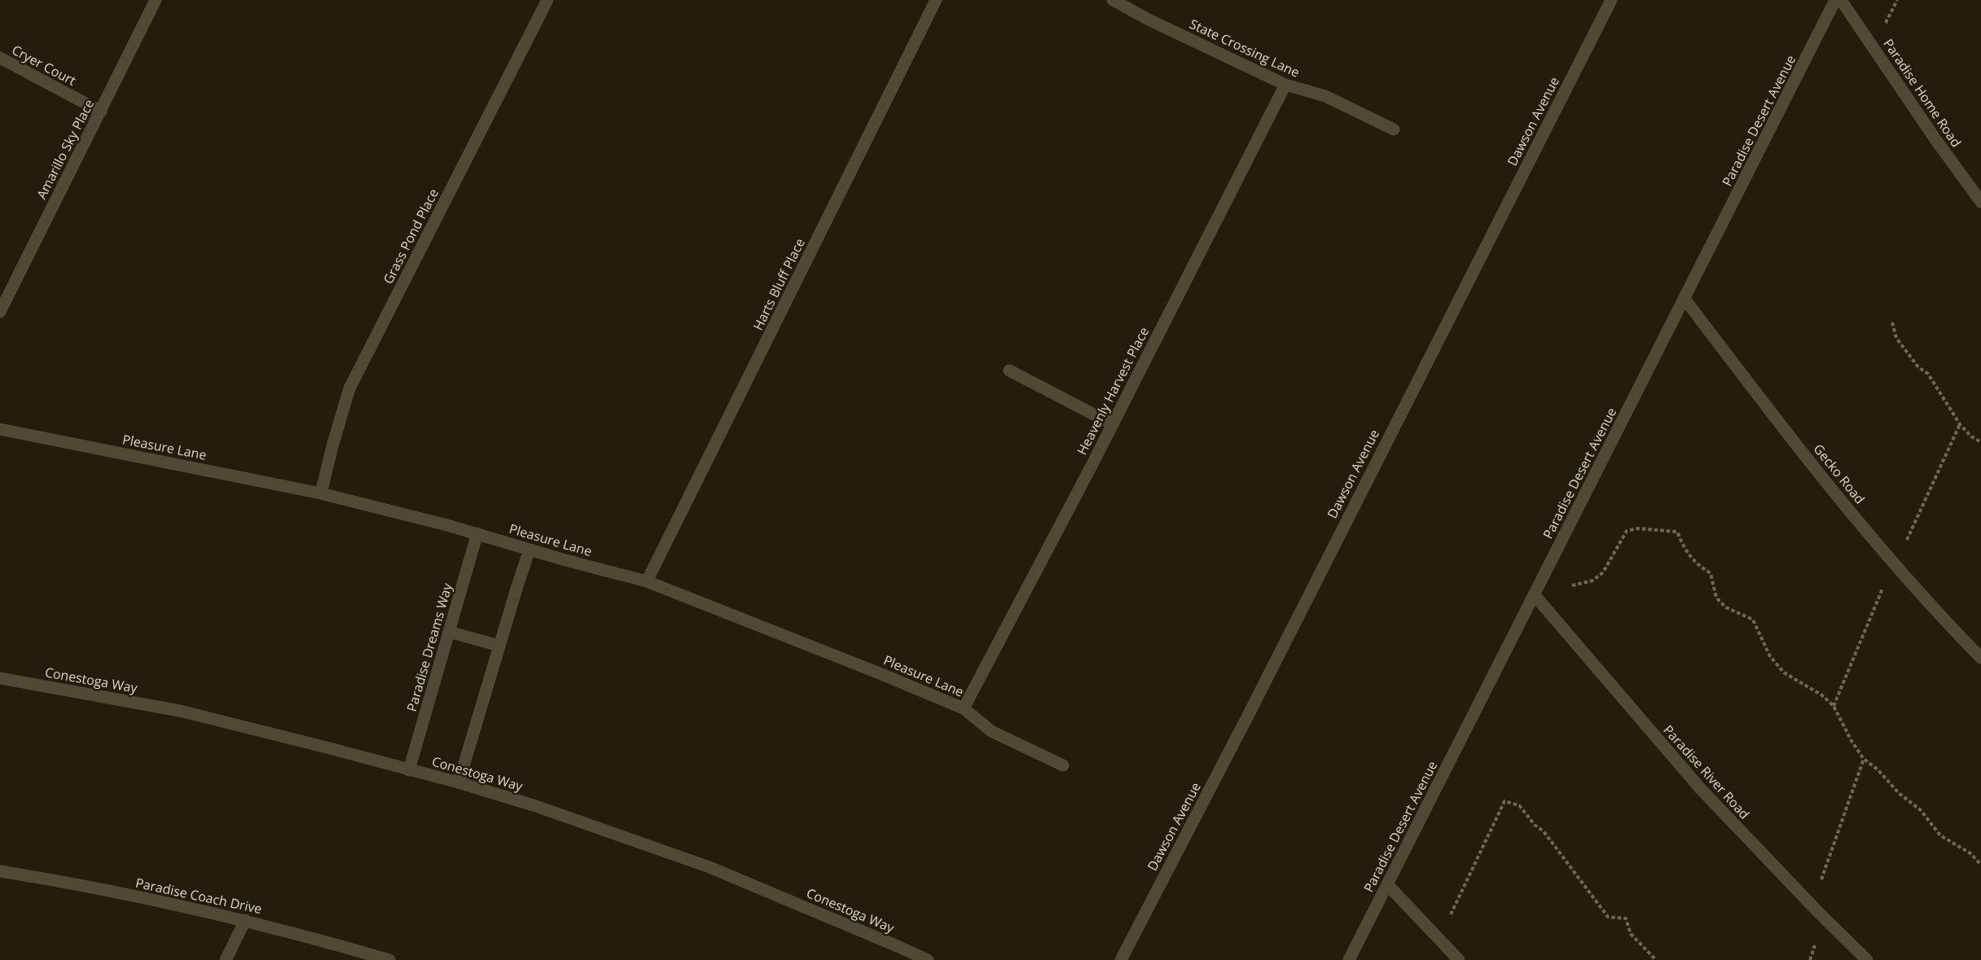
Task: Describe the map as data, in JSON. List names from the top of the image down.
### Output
{
  "streets": {
    "street": [
      "State Crossing Lane",
      "Cryer Court",
      "Paradise Home Road",
      "Paradise Desert Avenue",
      "Dawson Avenue",
      "Amarillo Sky Place",
      "Grass Pond Place",
      "Harts Bluff Place",
      "Heavenly Harvest Place",
      "Pleasure Lane",
      "Gecko Road",
      "Paradise Dreams Way",
      "Conestoga Way",
      "Paradise River Road",
      "Paradise Coach Drive"
    ]
  },
  "crossings": [
    ["State Crossing Lane", "Heavenly Harvest Place"],
    ["Cryer Court", "Amarillo Sky Place"],
    ["Paradise Desert Avenue", "Gecko Road"],
    ["Paradise Desert Avenue", "Paradise River Road"],
    ["Grass Pond Place", "Pleasure Lane"],
    ["Harts Bluff Place", "Pleasure Lane"],
    ["Heavenly Harvest Place", "Pleasure Lane"],
    ["Pleasure Lane", "Paradise Dreams Way"],
    ["Paradise Dreams Way", "Conestoga Way"]
  ]
}
